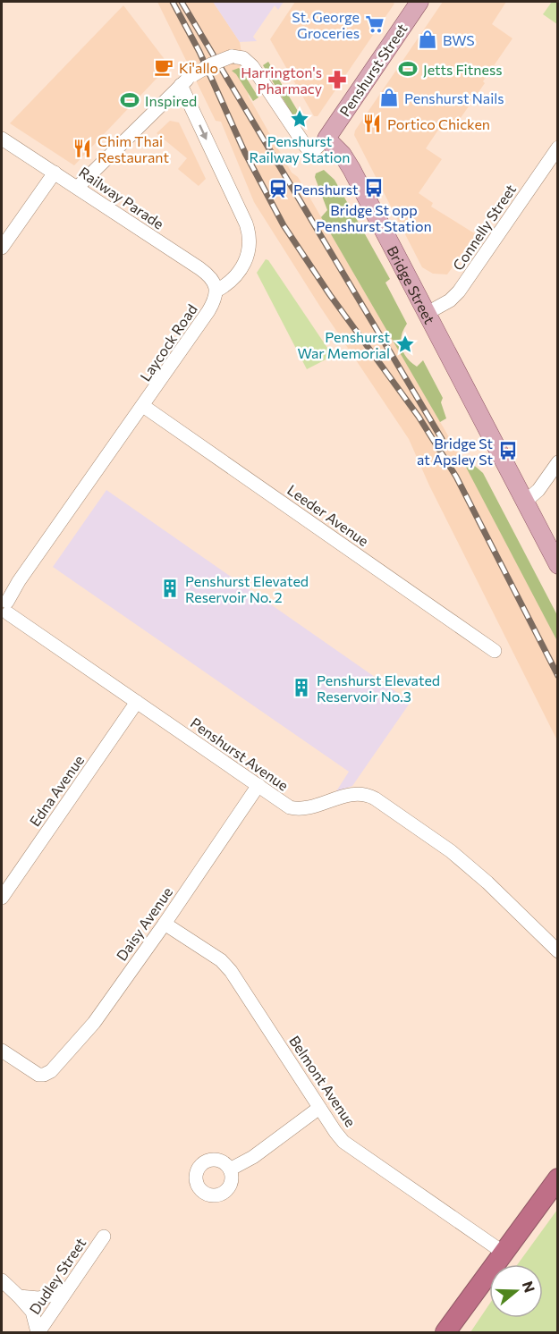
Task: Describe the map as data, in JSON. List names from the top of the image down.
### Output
{
  "streets": {
    "main road": ["Penshurst Street", "Bridge Street"],
    "street": [
      "Railway Parade",
      "Connelly Street",
      "Laycock Road",
      "Leeder Avenue",
      "Penshurst Avenue",
      "Edna Avenue",
      "Daisy Avenue",
      "Belmont Avenue",
      "Dudley Street"
    ]
  },
  "crossings": [
    ["Penshurst Street", "Bridge Street"],
    ["Railway Parade", "Laycock Road"],
    ["Connelly Street", "Bridge Street"],
    ["Laycock Road", "Leeder Avenue"],
    ["Laycock Road", "Penshurst Avenue"],
    ["Penshurst Avenue", "Edna Avenue"],
    ["Penshurst Avenue", "Daisy Avenue"],
    ["Daisy Avenue", "Belmont Avenue"]
  ],
  "places": {
    "supermarket": ["St. George Groceries"],
    "shop": ["BWS", "Penshurst Nails"],
    "cafe": ["Ki'allo"],
    "sports": ["Jetts Fitness", "Inspired"],
    "pharmacy": ["Harrington's Pharmacy"],
    "place": ["Penshurst Railway Station", "Penshurst War Memorial"],
    "restaurant": ["Portico Chicken", "Chim Thai Restaurant"],
    "bus stop": ["Bridge St opp Penshurst Station", "Bridge St at Apsley St"],
    "station": ["Penshurst"],
    "building": ["Penshurst Elevated Reservoir No. 2", "Penshurst Elevated Reservoir No.3"]
  },
  "north": "right"
}
